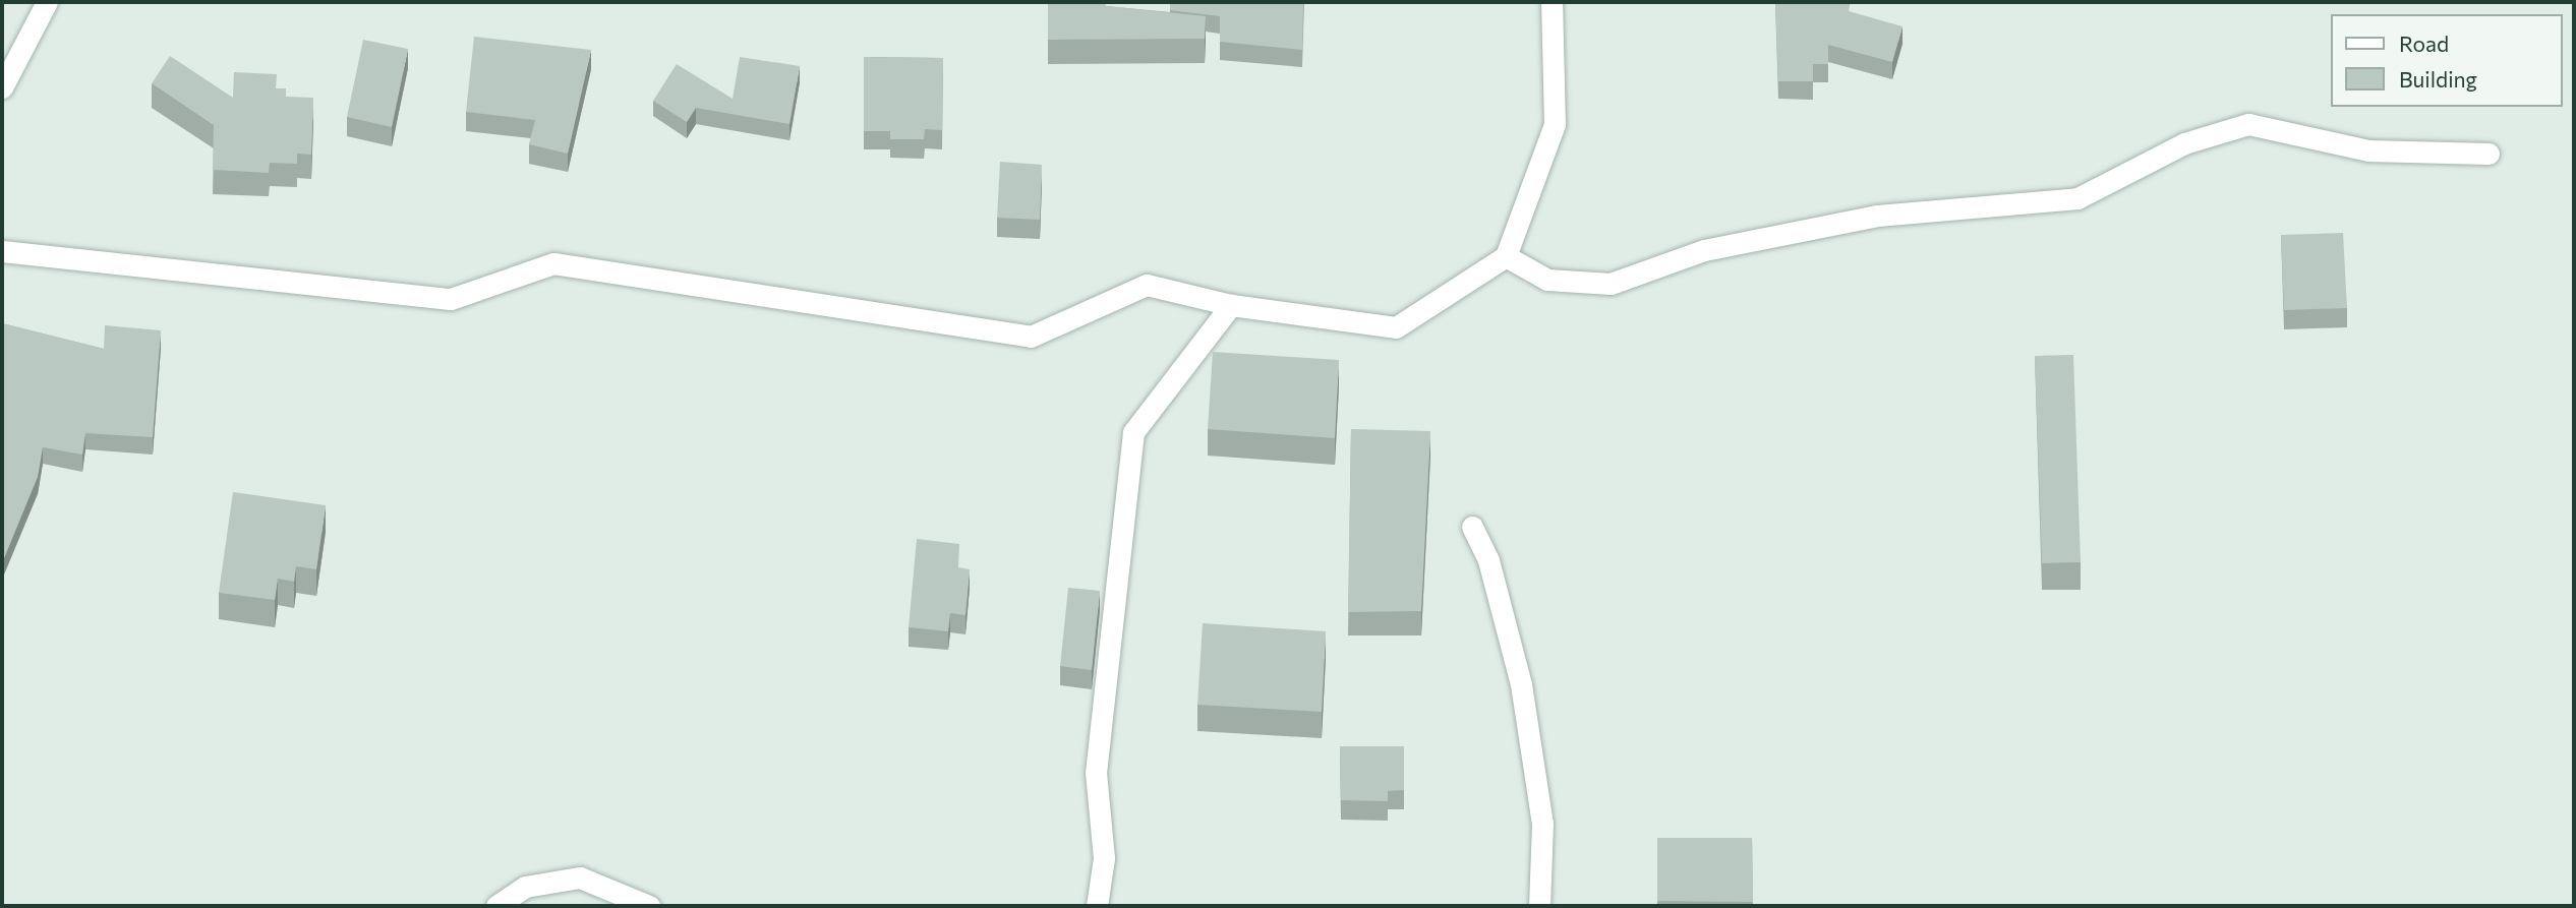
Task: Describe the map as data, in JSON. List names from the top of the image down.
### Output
{
  "legend": ["Road", "Building"]
}
